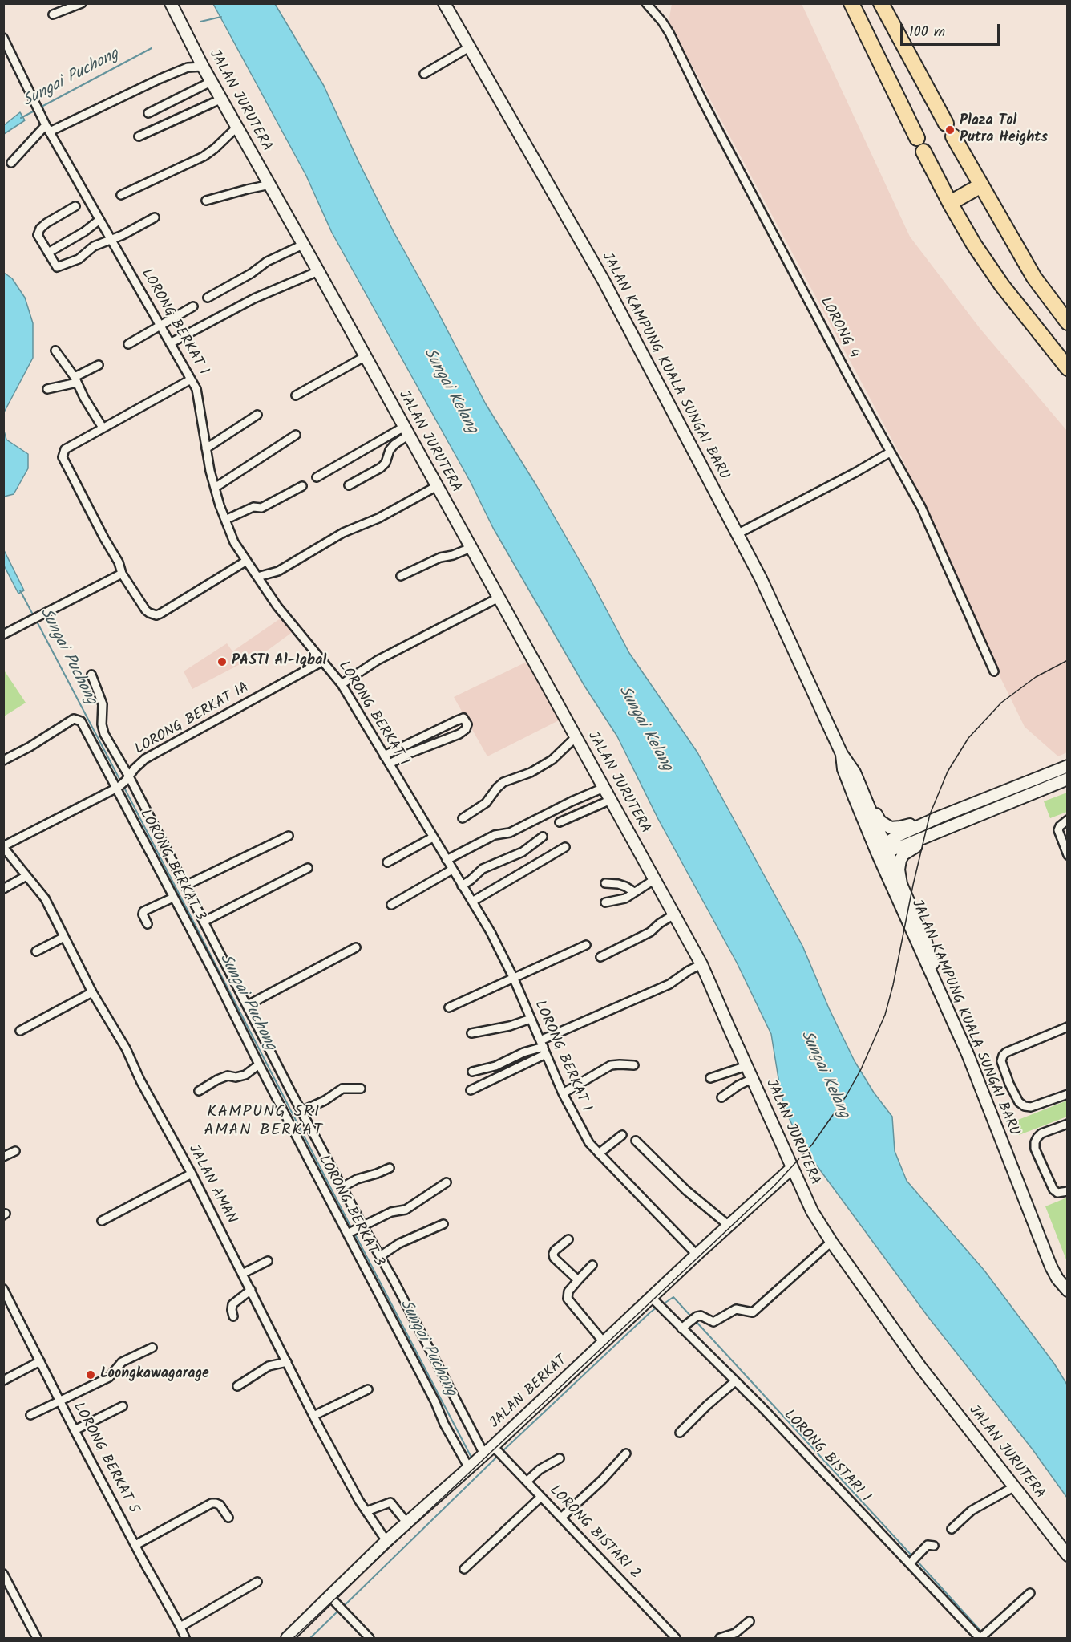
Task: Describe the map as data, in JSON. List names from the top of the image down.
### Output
{
  "streets": {
    "street": [
      "JALAN JURUTERA",
      "LORONG BERKAT 1",
      "LORONG 4",
      "JALAN KAMPUNG KUALA SUNGAI BARU",
      "LORONG BERKAT 1A",
      "LORONG BERKAT 3",
      "JALAN AMAN",
      "JALAN BERKAT",
      "LORONG BISTARI 1",
      "LORONG BERKAT 5",
      "LORONG BISTARI 2"
    ]
  },
  "crossings": [
    ["JALAN JURUTERA", "JALAN BERKAT"],
    ["LORONG BERKAT 1", "LORONG BERKAT 1A"],
    ["LORONG BERKAT 1", "JALAN BERKAT"],
    ["LORONG BERKAT 1A", "LORONG BERKAT 3"],
    ["LORONG BERKAT 1A", "JALAN AMAN"],
    ["LORONG BERKAT 3", "JALAN BERKAT"],
    ["JALAN AMAN", "JALAN BERKAT"],
    ["JALAN BERKAT", "LORONG BISTARI 1"],
    ["JALAN BERKAT", "LORONG BISTARI 2"]
  ],
  "districts": ["KAMPUNG SRI AMAN BERKAT"],
  "water": ["Sungai Puchong", "Sungai Kelang"],
  "places": ["Plaza Tol Putra Heights", "PASTI Al-Iqbal", "Loongkawagarage"],
  "scale_bar": "100 m"
}
